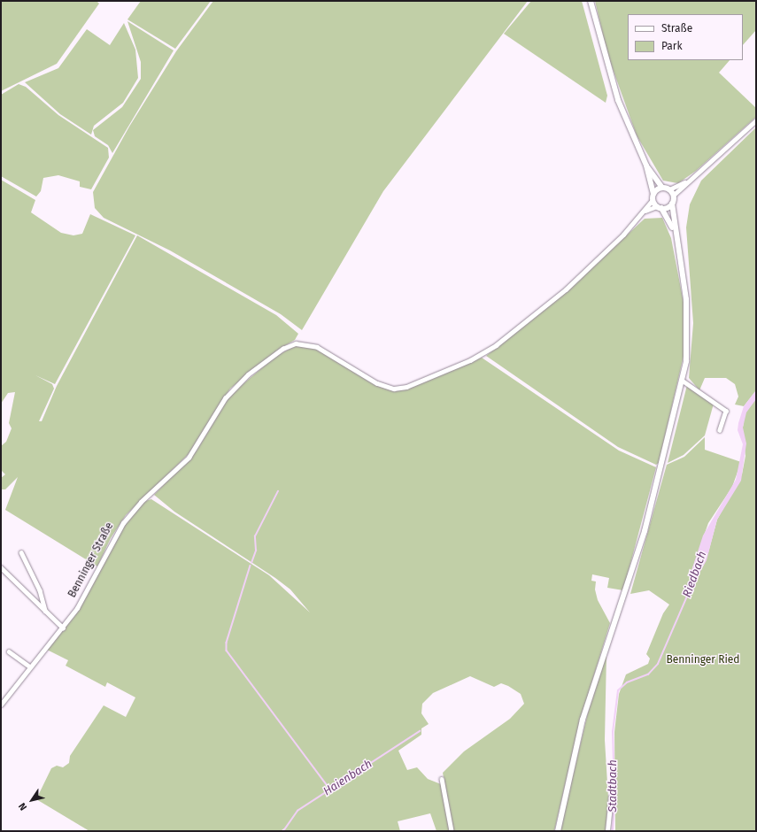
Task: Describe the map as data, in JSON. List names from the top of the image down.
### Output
{
  "streets": {
    "street": ["Benninger Straße"]
  },
  "water": ["Riedbach", "Haienbach", "Stadtbach"],
  "parks": ["Benninger Ried"],
  "legend": ["Straße", "Park"],
  "north": "bottom left"
}
